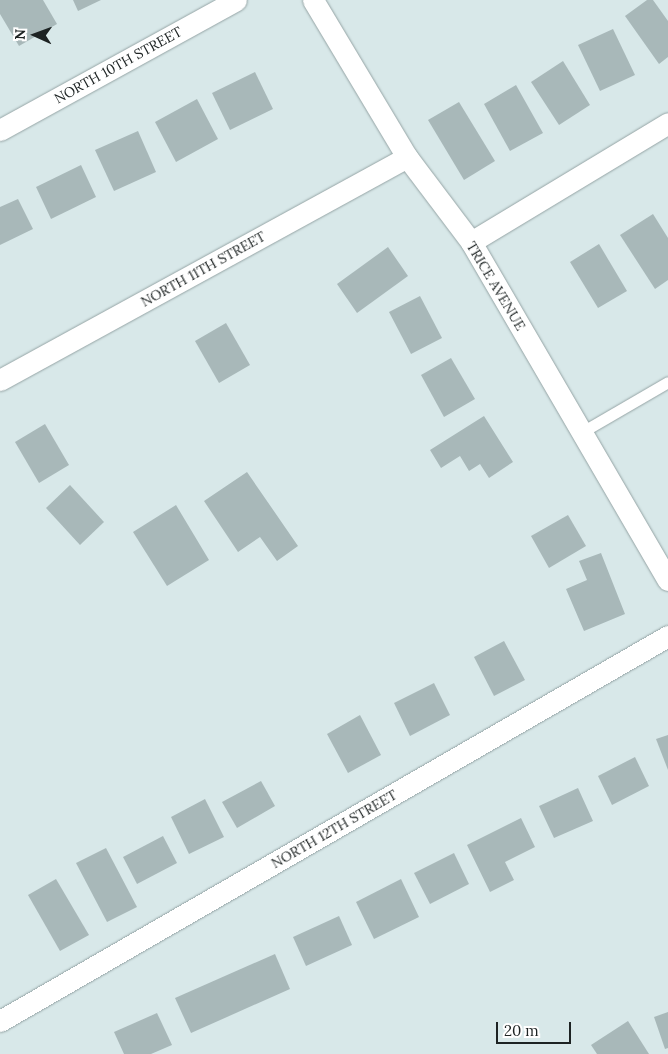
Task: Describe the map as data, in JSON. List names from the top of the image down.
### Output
{
  "streets": {
    "street": [
      "NORTH 10TH STREET",
      "NORTH 11TH STREET",
      "TRICE AVENUE",
      "NORTH 12TH STREET"
    ]
  },
  "crossings": [
    ["NORTH 11TH STREET", "TRICE AVENUE"]
  ],
  "scale_bar": "20 m",
  "north": "left"
}
